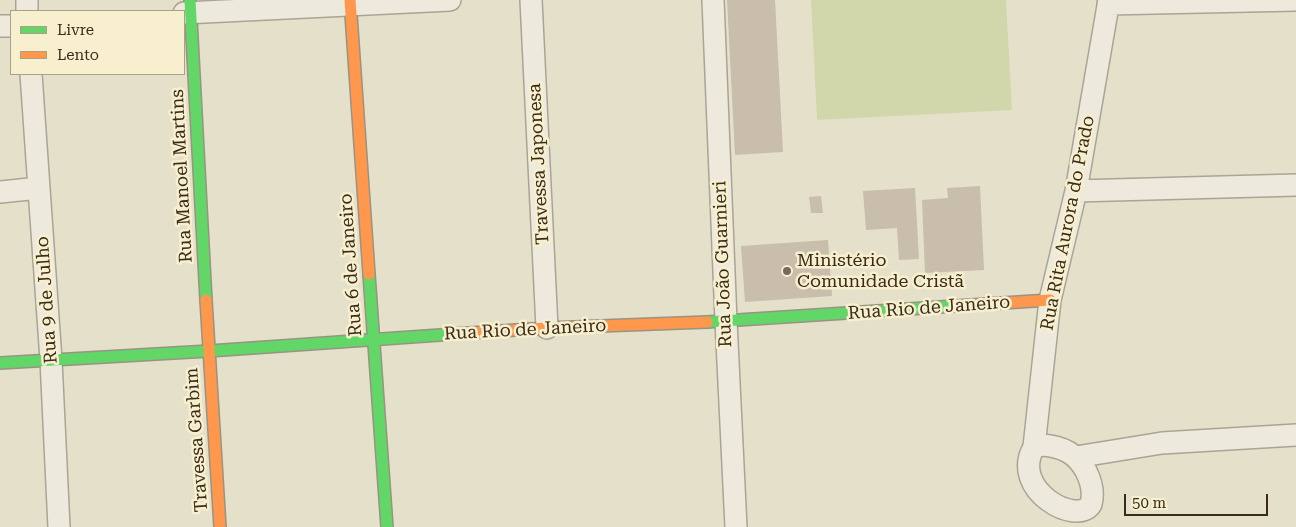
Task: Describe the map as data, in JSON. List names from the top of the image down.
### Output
{
  "streets": {
    "street": [
      "Travessa Japonesa",
      "Rua Manoel Martins",
      "Rua Rita Aurora do Prado",
      "Rua João Guarnieri",
      "Rua 6 de Janeiro",
      "Rua 9 de Julho",
      "Rua Rio de Janeiro",
      "Travessa Garbim"
    ]
  },
  "crossings": [
    ["Travessa Japonesa", "Rua Rio de Janeiro"],
    ["Rua Manoel Martins", "Rua Rio de Janeiro"],
    ["Rua Manoel Martins", "Travessa Garbim"],
    ["Rua Rita Aurora do Prado", "Rua Rio de Janeiro"],
    ["Rua João Guarnieri", "Rua Rio de Janeiro"],
    ["Rua 6 de Janeiro", "Rua Rio de Janeiro"],
    ["Rua 9 de Julho", "Rua Rio de Janeiro"],
    ["Rua Rio de Janeiro", "Travessa Garbim"]
  ],
  "places": ["Ministério Comunidade Cristã"],
  "legend": ["Livre", "Lento"],
  "scale_bar": "50 m"
}
